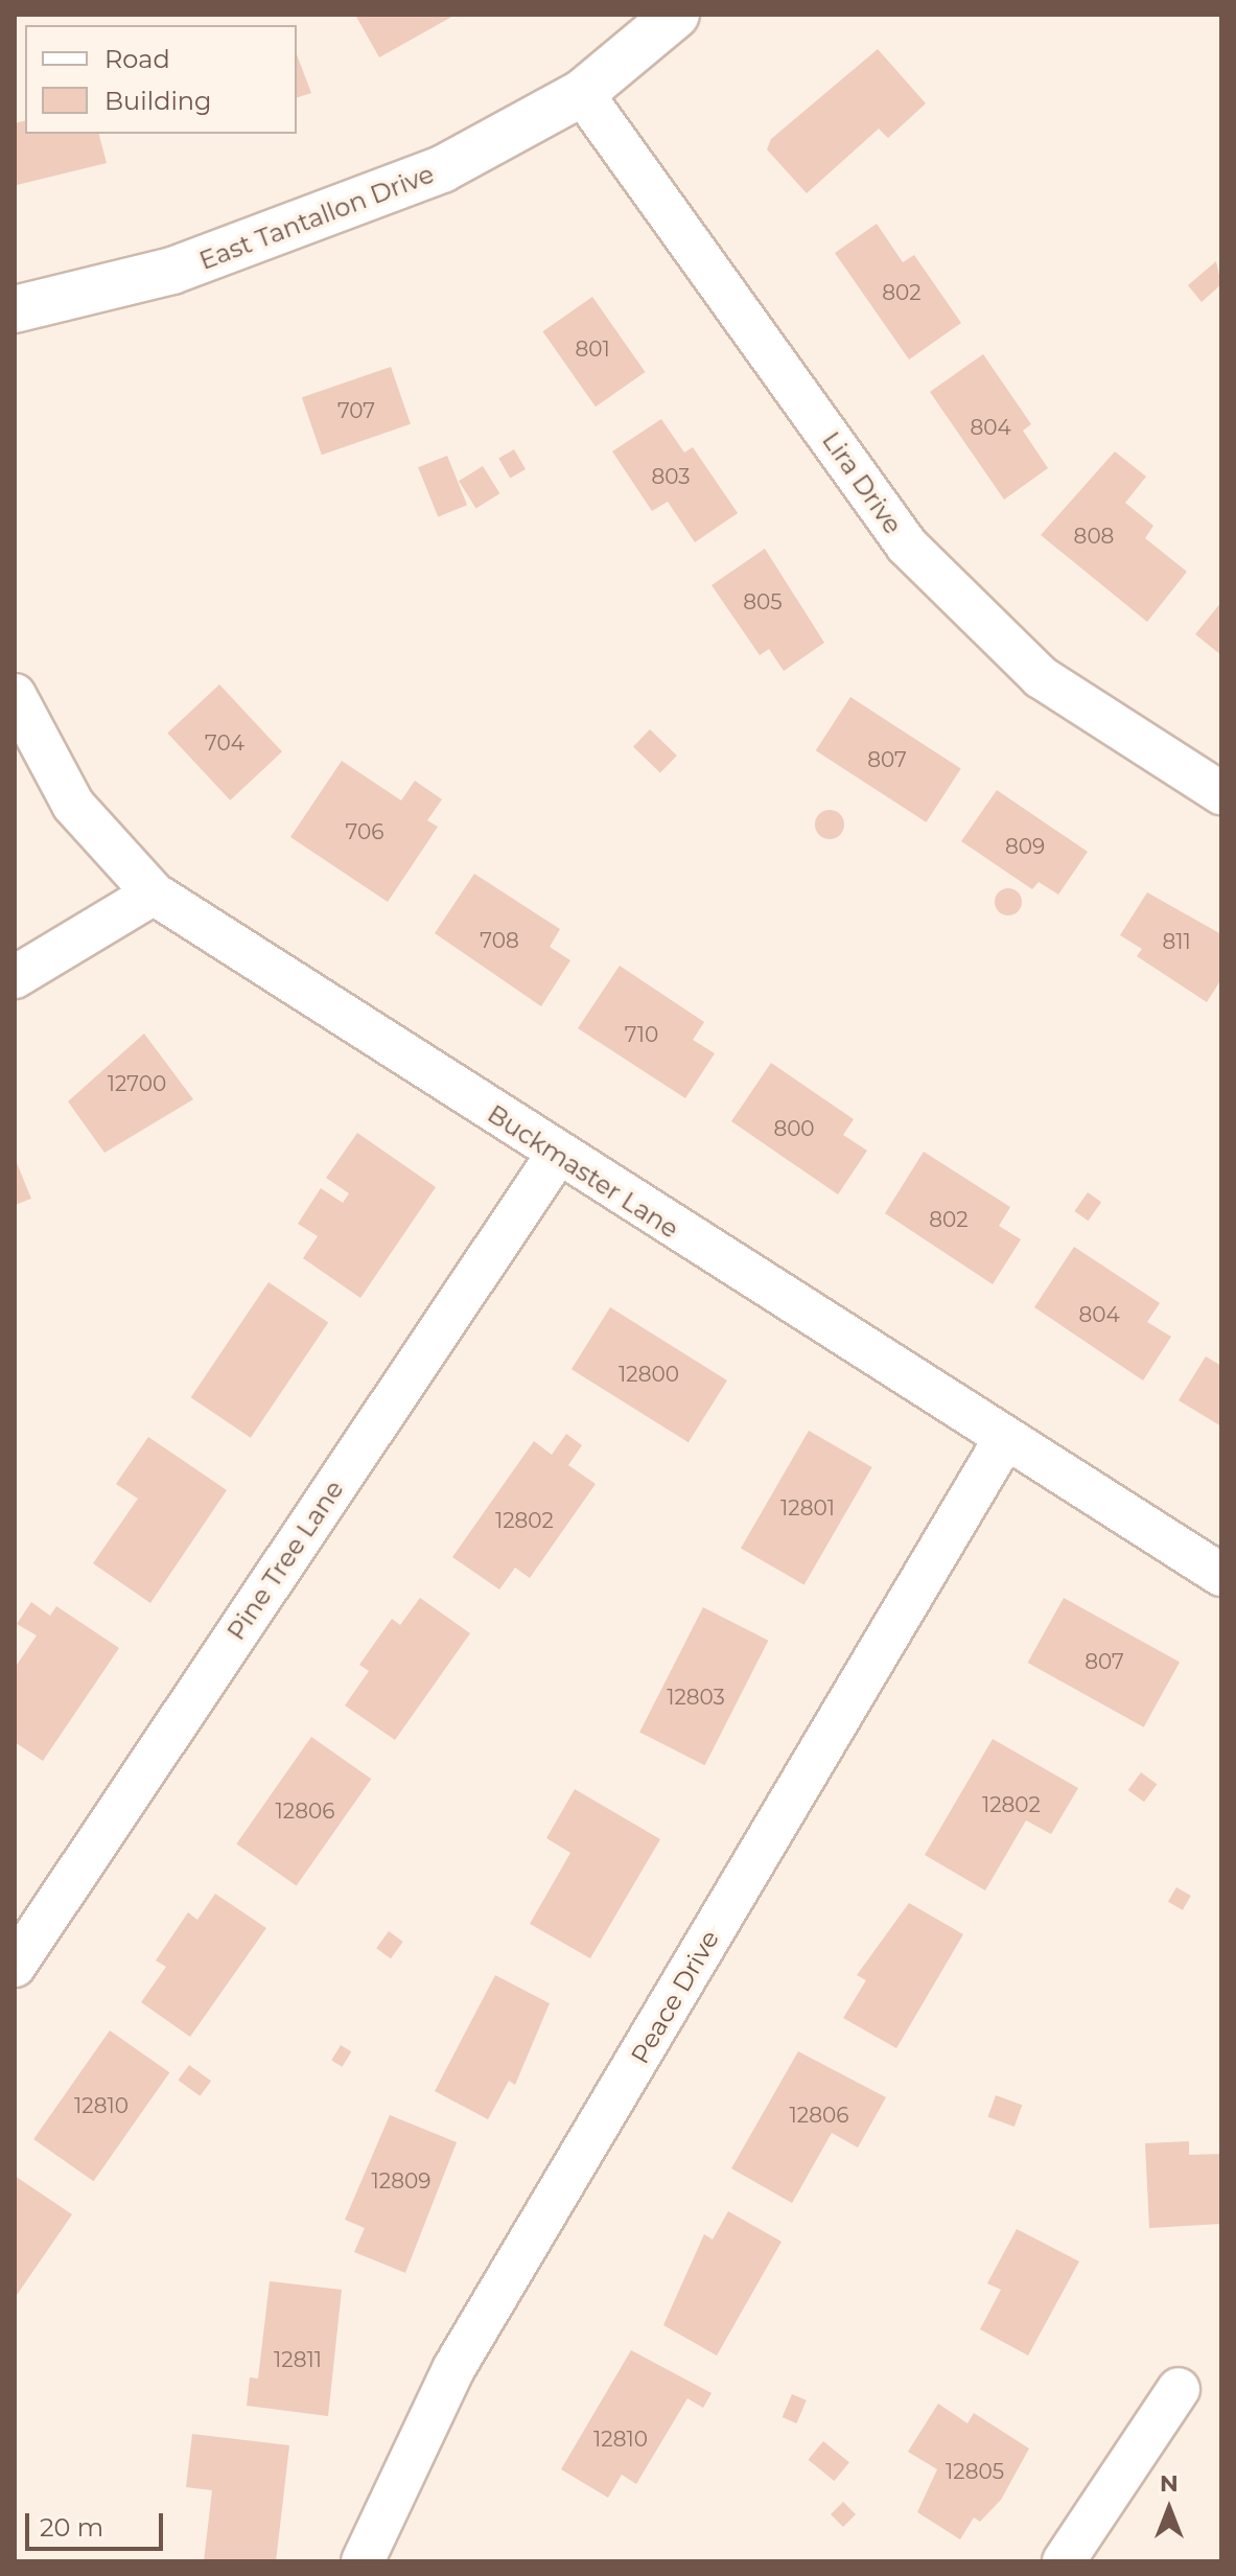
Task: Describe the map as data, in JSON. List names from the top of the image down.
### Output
{
  "streets": {
    "street": [
      "East Tantallon Drive",
      "Lira Drive",
      "Buckmaster Lane",
      "Pine Tree Lane",
      "Peace Drive"
    ]
  },
  "crossings": [
    ["East Tantallon Drive", "Lira Drive"],
    ["Buckmaster Lane", "Pine Tree Lane"],
    ["Buckmaster Lane", "Peace Drive"]
  ],
  "house_numbers": [
    "802",
    "801",
    "707",
    "804",
    "803",
    "808",
    "805",
    "704",
    "807",
    "706",
    "809",
    "708",
    "811",
    "710",
    "12700",
    "800",
    "802",
    "804",
    "12800",
    "12801",
    "12802",
    "807",
    "12803",
    "12802",
    "12806",
    "12810",
    "12806",
    "12809",
    "12811",
    "12810",
    "12805"
  ],
  "legend": ["Road", "Building"],
  "scale_bar": "20 m",
  "north": "top"
}
